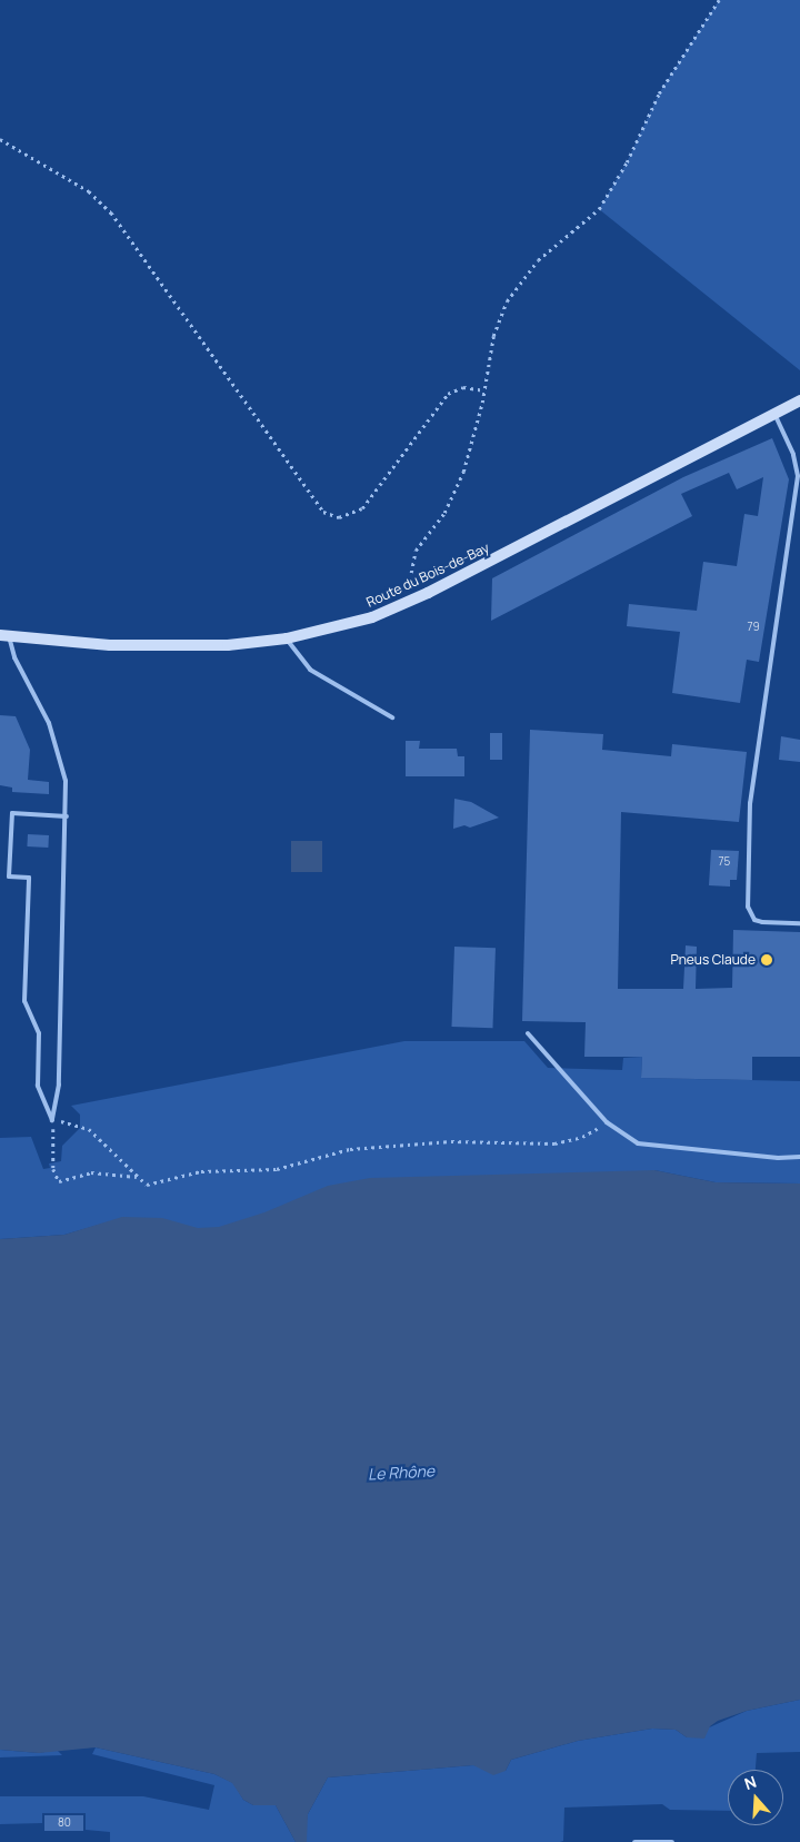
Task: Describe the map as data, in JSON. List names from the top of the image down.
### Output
{
  "streets": {
    "main road": ["Route du Bois-de-Bay"]
  },
  "water": ["Le Rhône"],
  "places": ["Pneus Claude"],
  "house_numbers": ["79", "75", "80"],
  "north": "top"
}
